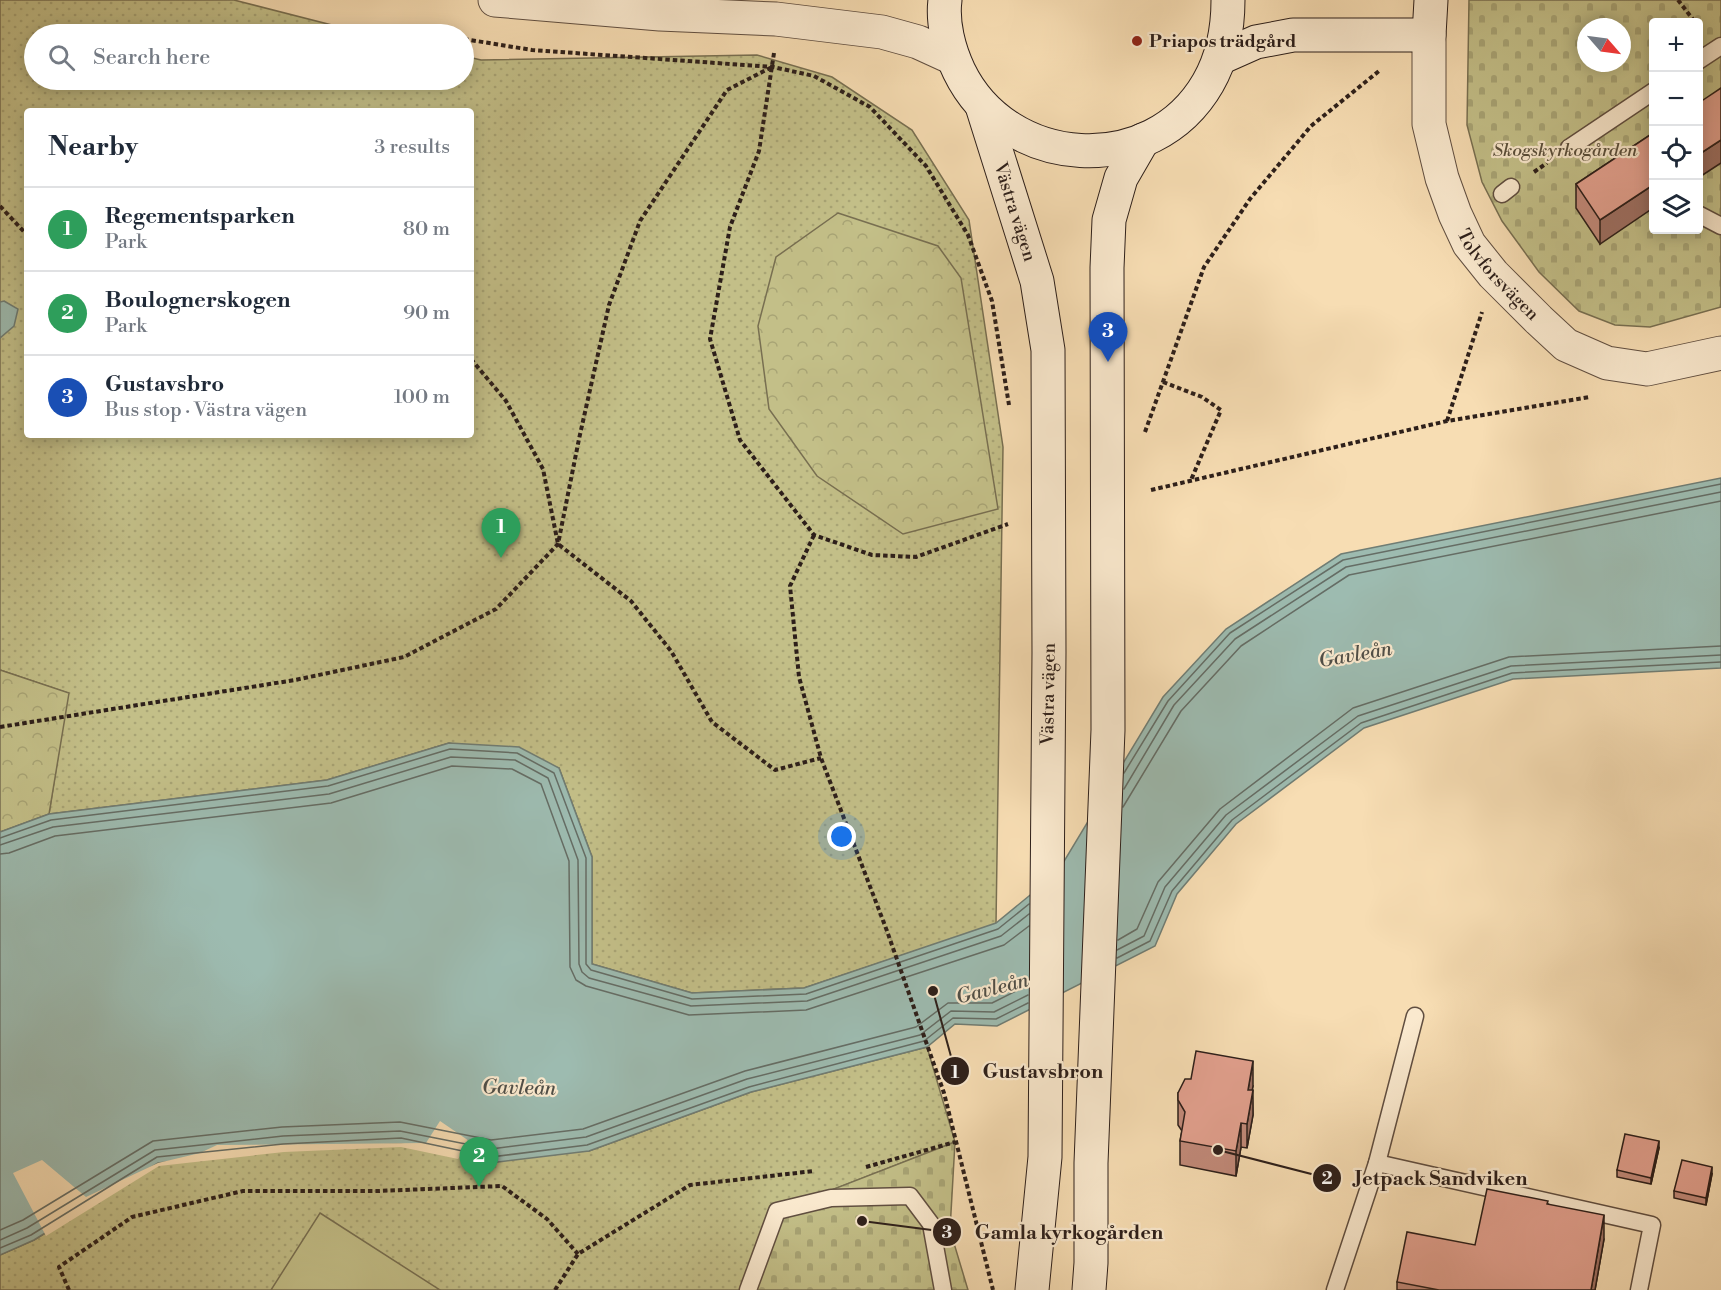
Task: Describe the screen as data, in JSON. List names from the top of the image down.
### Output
{
  "streets": {
    "main road": ["Västra vägen", "Tolvforsvägen"]
  },
  "water": ["Gavleån"],
  "parks": ["Skogskyrkogården"],
  "places": [
    "Priapos trädgård",
    "Gustavsbron",
    "Jetpack Sandviken",
    "Gamla kyrkogården"
  ],
  "north": "bottom right",
  "page": {
    "map_buttons": ["+", "−"],
    "search": "Search here",
    "heading": ["Nearby", "3 results"],
    "list": [
      {
        "mark": "1",
        "name": "Regementsparken",
        "note": "Park",
        "value": "80 m"
      },
      {
        "mark": "2",
        "name": "Boulognerskogen",
        "note": "Park",
        "value": "90 m"
      },
      {
        "mark": "3",
        "name": "Gustavsbro",
        "note": "Bus stop · Västra vägen",
        "value": "100 m"
      }
    ],
    "pins": ["3", "1", "2"]
  }
}
